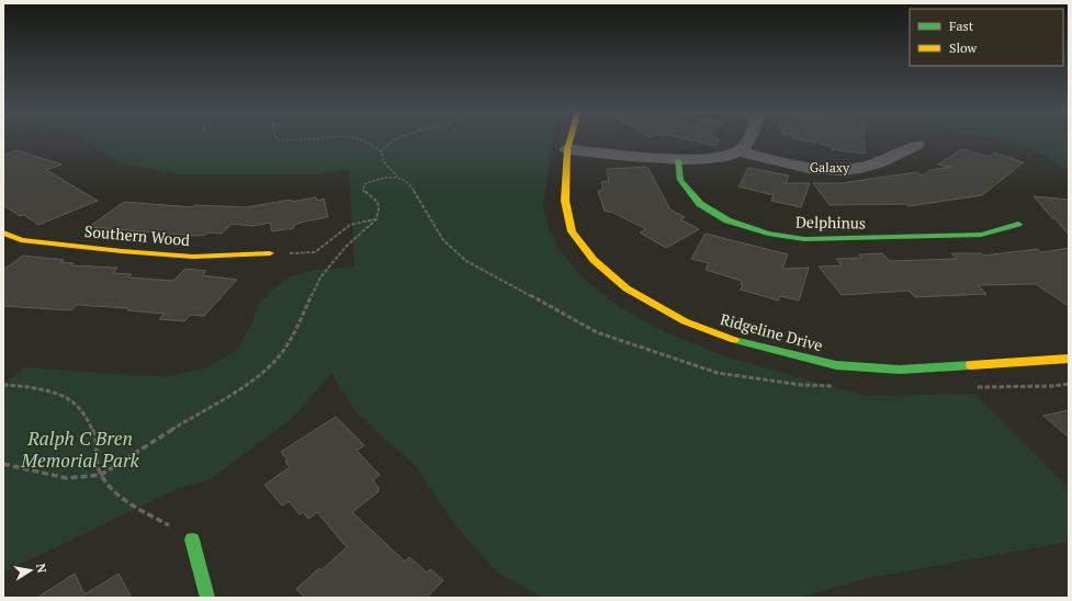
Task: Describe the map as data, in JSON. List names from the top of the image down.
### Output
{
  "streets": {
    "street": [
      "Galaxy",
      "Delphinus",
      "Southern Wood",
      "Ridgeline Drive"
    ]
  },
  "parks": ["Ralph C Bren Memorial Park"],
  "legend": ["Fast", "Slow"],
  "north": "right"
}
